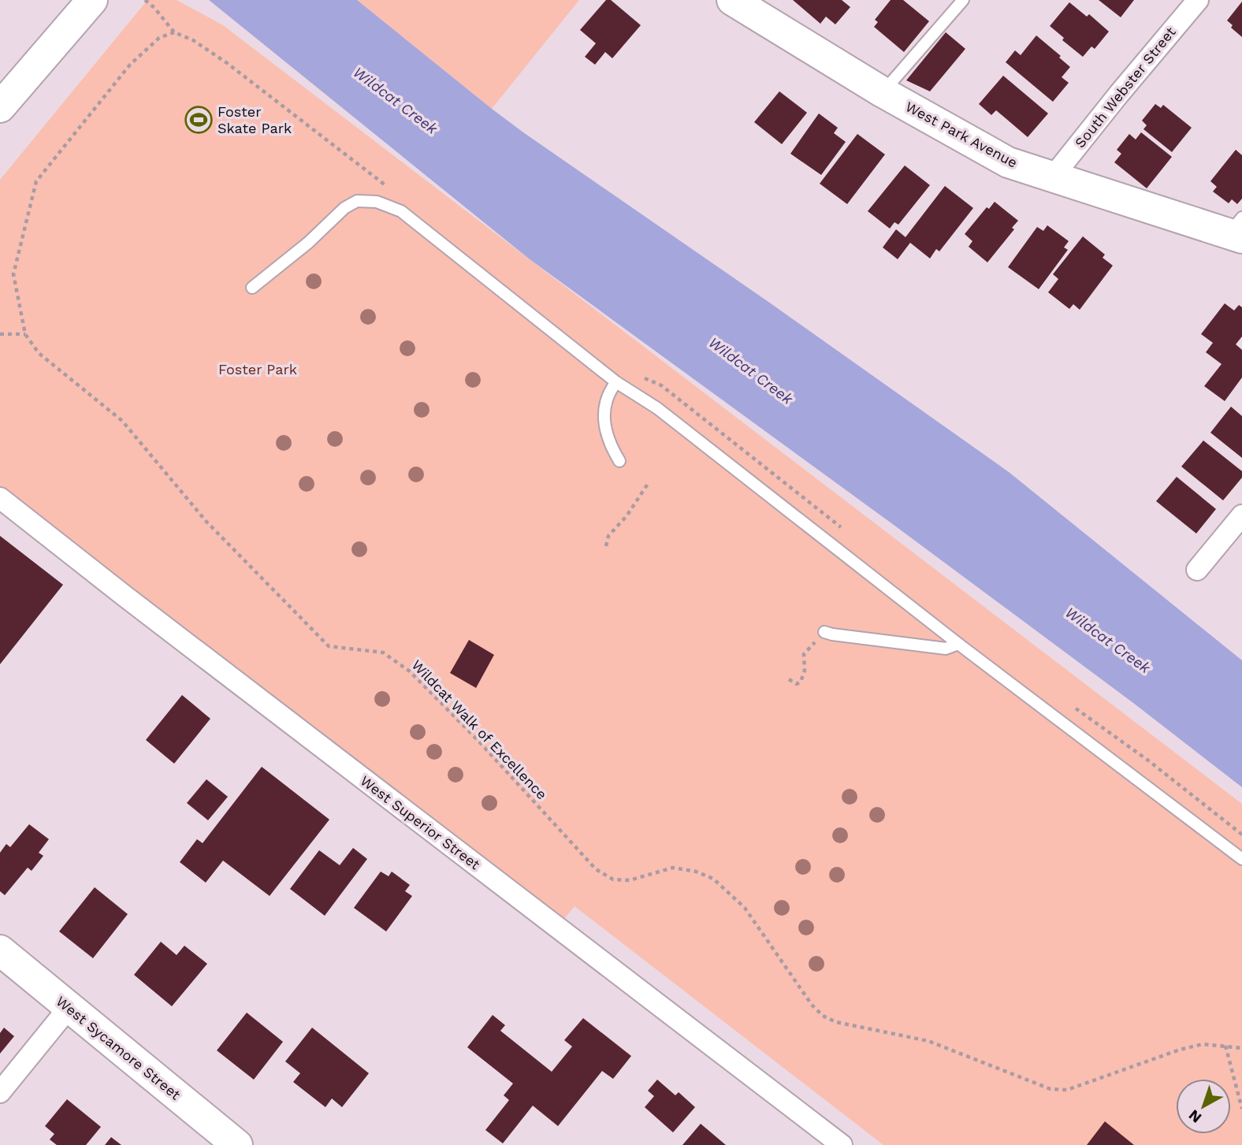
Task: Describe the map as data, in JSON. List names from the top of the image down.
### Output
{
  "streets": {
    "main road": ["West Park Avenue", "West Sycamore Street"],
    "street": ["South Webster Street", "West Superior Street"],
    "path": ["Wildcat Walk of Excellence"]
  },
  "crossings": [
    ["South Webster Street", "West Park Avenue"]
  ],
  "water": ["Wildcat Creek"],
  "parks": ["Foster Park"],
  "places": {
    "sports": ["Foster Skate Park"]
  },
  "north": "bottom left"
}
